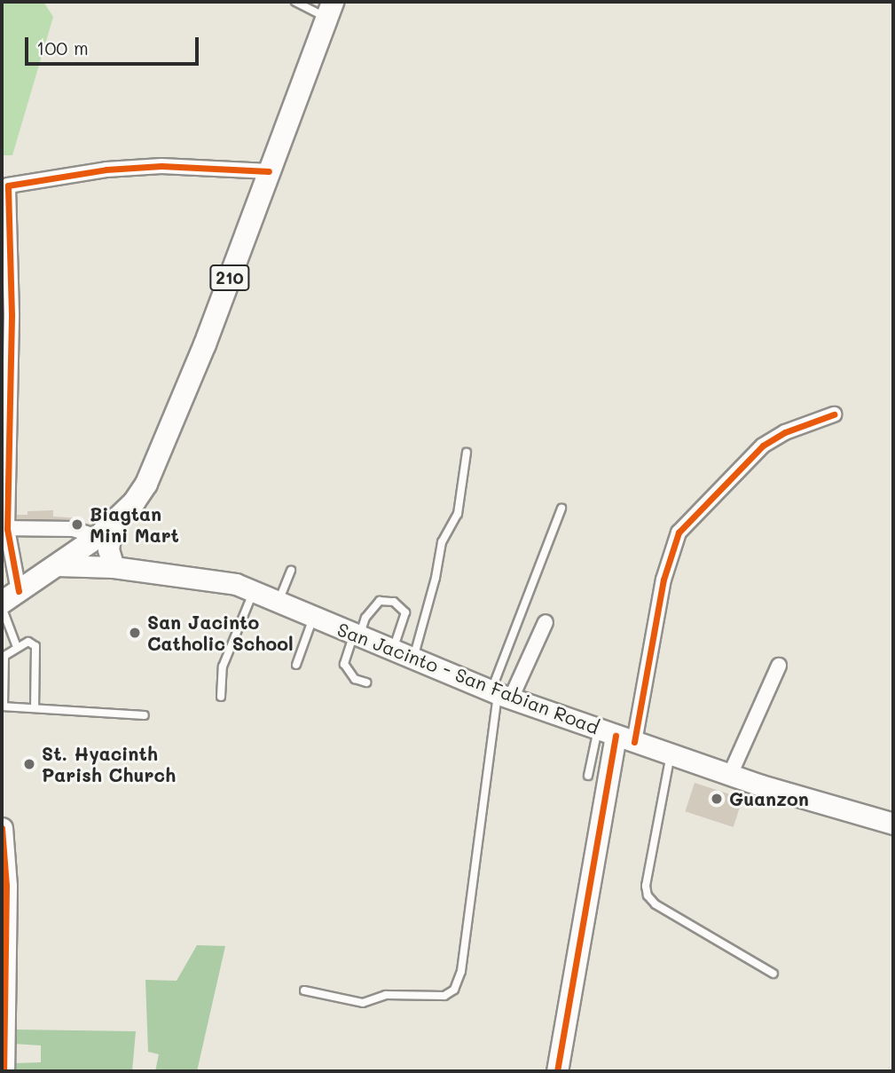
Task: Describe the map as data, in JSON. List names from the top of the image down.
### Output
{
  "streets": {
    "main road": ["210", "San Jacinto - San Fabian Road"]
  },
  "crossings": [
    ["210", "San Jacinto - San Fabian Road"]
  ],
  "places": [
    "Biagtan Mini Mart",
    "San Jacinto Catholic School",
    "St. Hyacinth Parish Church",
    "Guanzon"
  ],
  "scale_bar": "100 m"
}
